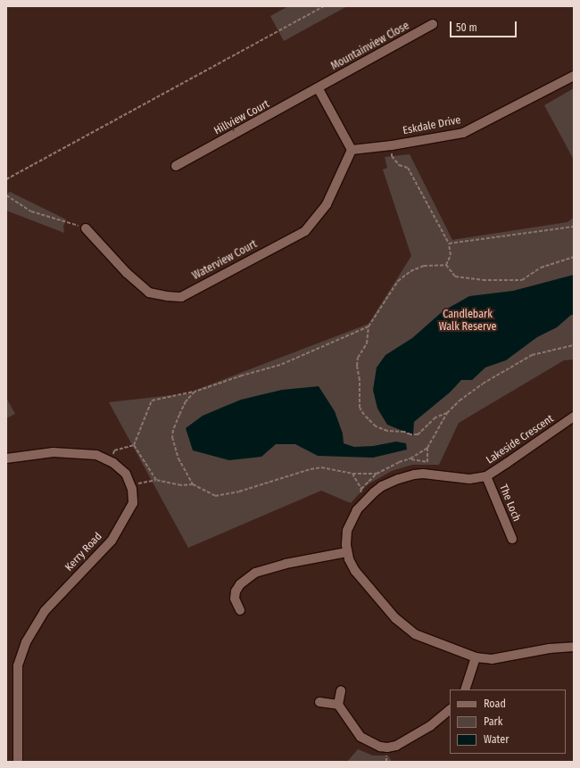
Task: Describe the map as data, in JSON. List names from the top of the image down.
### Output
{
  "streets": {
    "street": [
      "Mountainview Close",
      "Hillview Court",
      "Eskdale Drive",
      "Waterview Court",
      "Lakeside Crescent",
      "The Loch",
      "Kerry Road"
    ]
  },
  "crossings": [
    ["Mountainview Close", "Hillview Court"],
    ["Eskdale Drive", "Waterview Court"],
    ["Lakeside Crescent", "The Loch"]
  ],
  "parks": ["Candlebark Walk Reserve"],
  "legend": ["Road", "Park", "Water"],
  "scale_bar": "50 m"
}
